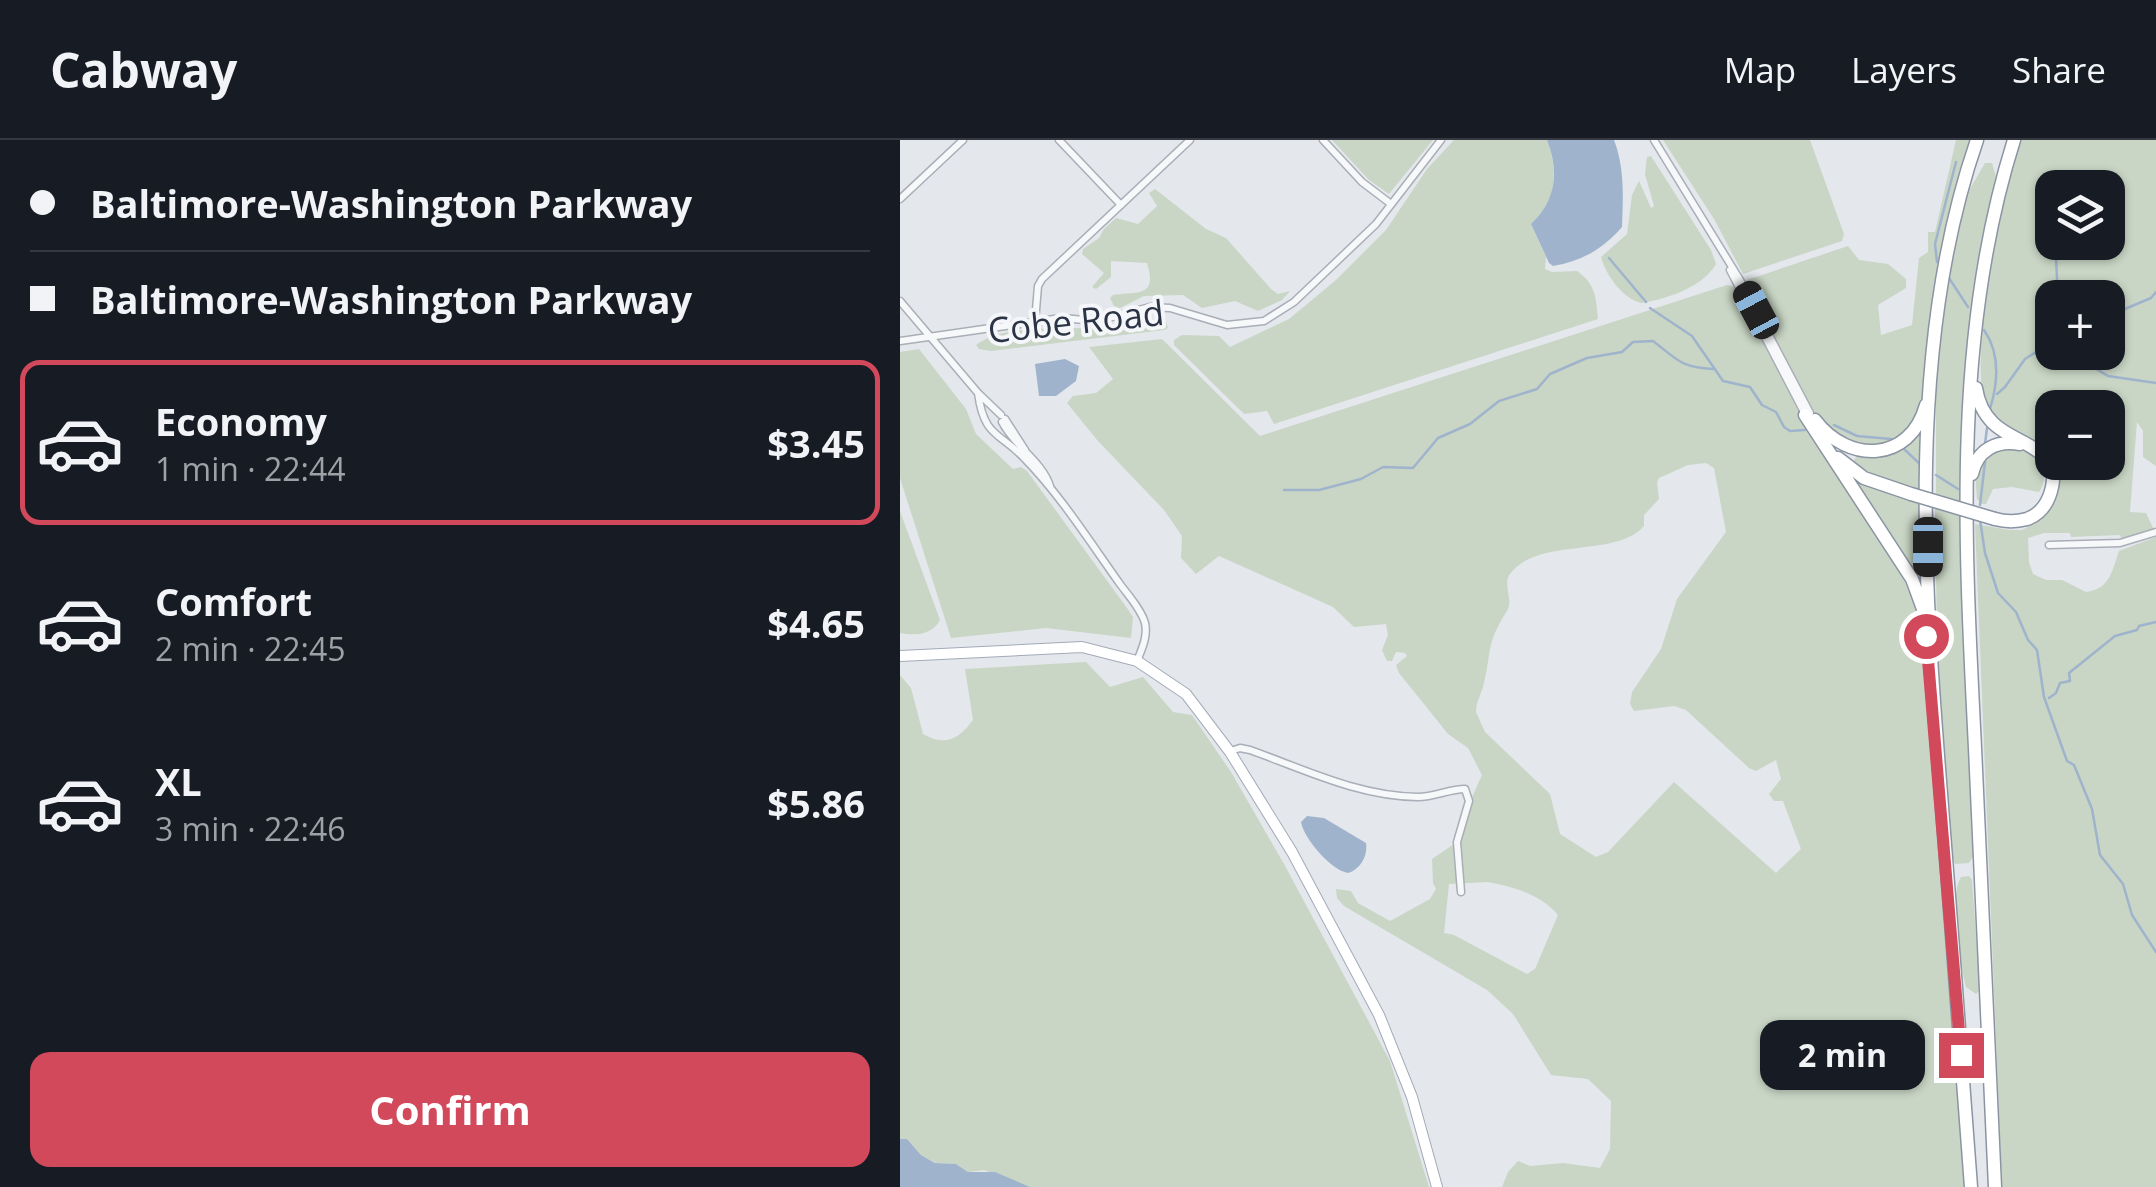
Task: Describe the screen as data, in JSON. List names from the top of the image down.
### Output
{
  "streets": {
    "street": ["Cobe Road"]
  },
  "page": {
    "header": "Cabway",
    "nav": ["Map", "Layers", "Share"],
    "banner": ["Baltimore-Washington Parkway", "Baltimore-Washington Parkway"],
    "map_buttons": ["+", "−"],
    "list": [
      {
        "name": "Economy",
        "note": "1 min · 22:44",
        "value": "$3.45"
      },
      {
        "name": "Comfort",
        "note": "2 min · 22:45",
        "value": "$4.65"
      },
      {
        "name": "XL",
        "note": "3 min · 22:46",
        "value": "$5.86"
      }
    ],
    "bubble": "2 min",
    "buttons": "Confirm"
  }
}
